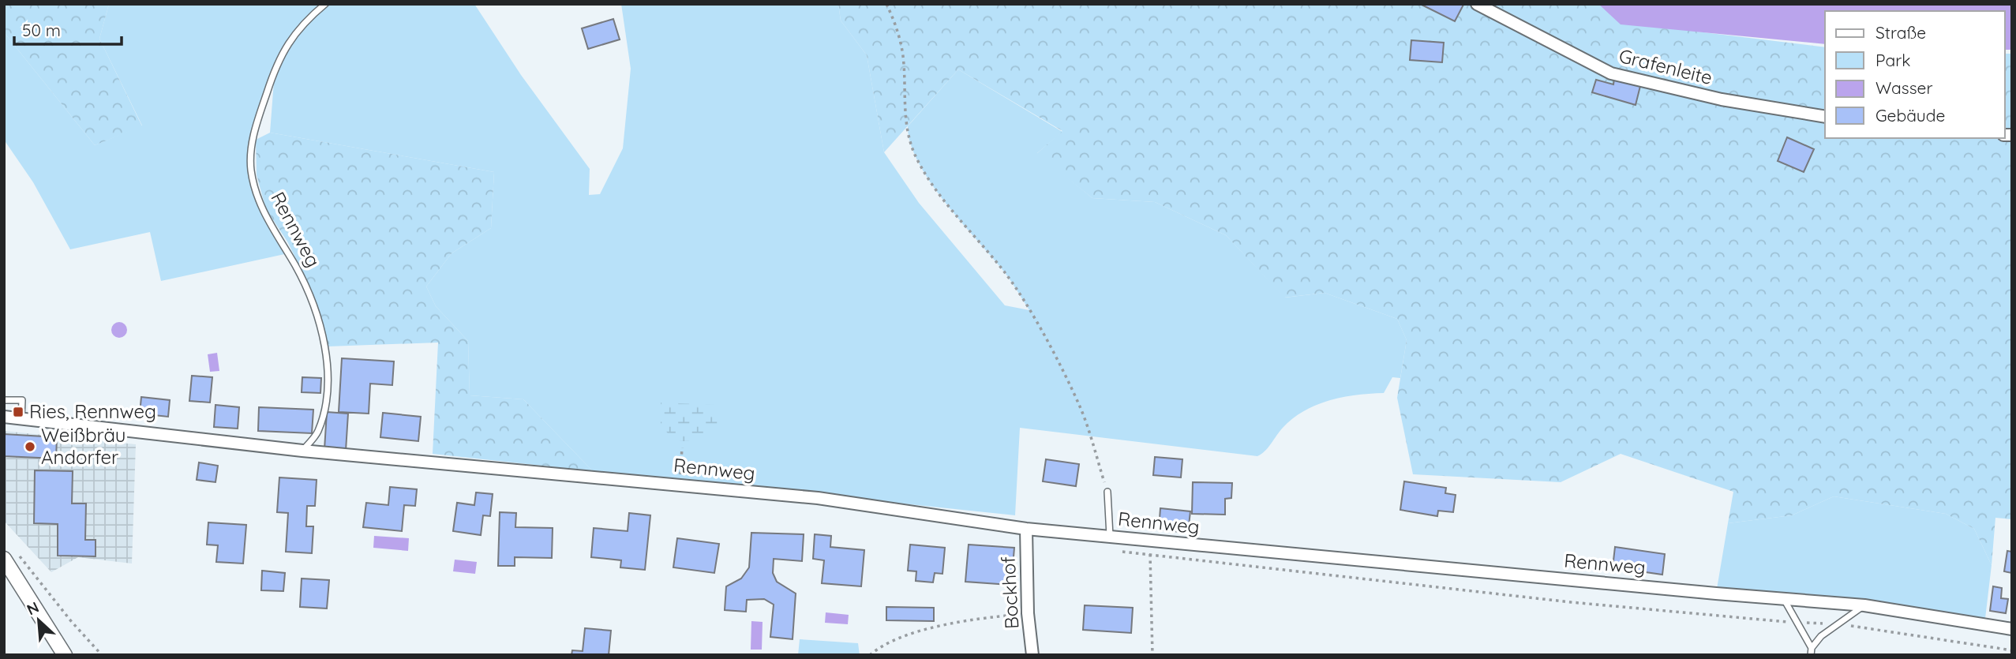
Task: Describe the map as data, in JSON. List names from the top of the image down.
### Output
{
  "streets": {
    "street": ["Grafenleite", "Rennweg", "Bockhof"]
  },
  "crossings": [
    ["Rennweg", "Bockhof"]
  ],
  "places": {
    "transit": ["Ries, Rennweg"],
    "other": ["Weißbräu Andorfer"]
  },
  "legend": [
    "Straße",
    "Park",
    "Wasser",
    "Gebäude"
  ],
  "scale_bar": "50 m",
  "north": "top left"
}
